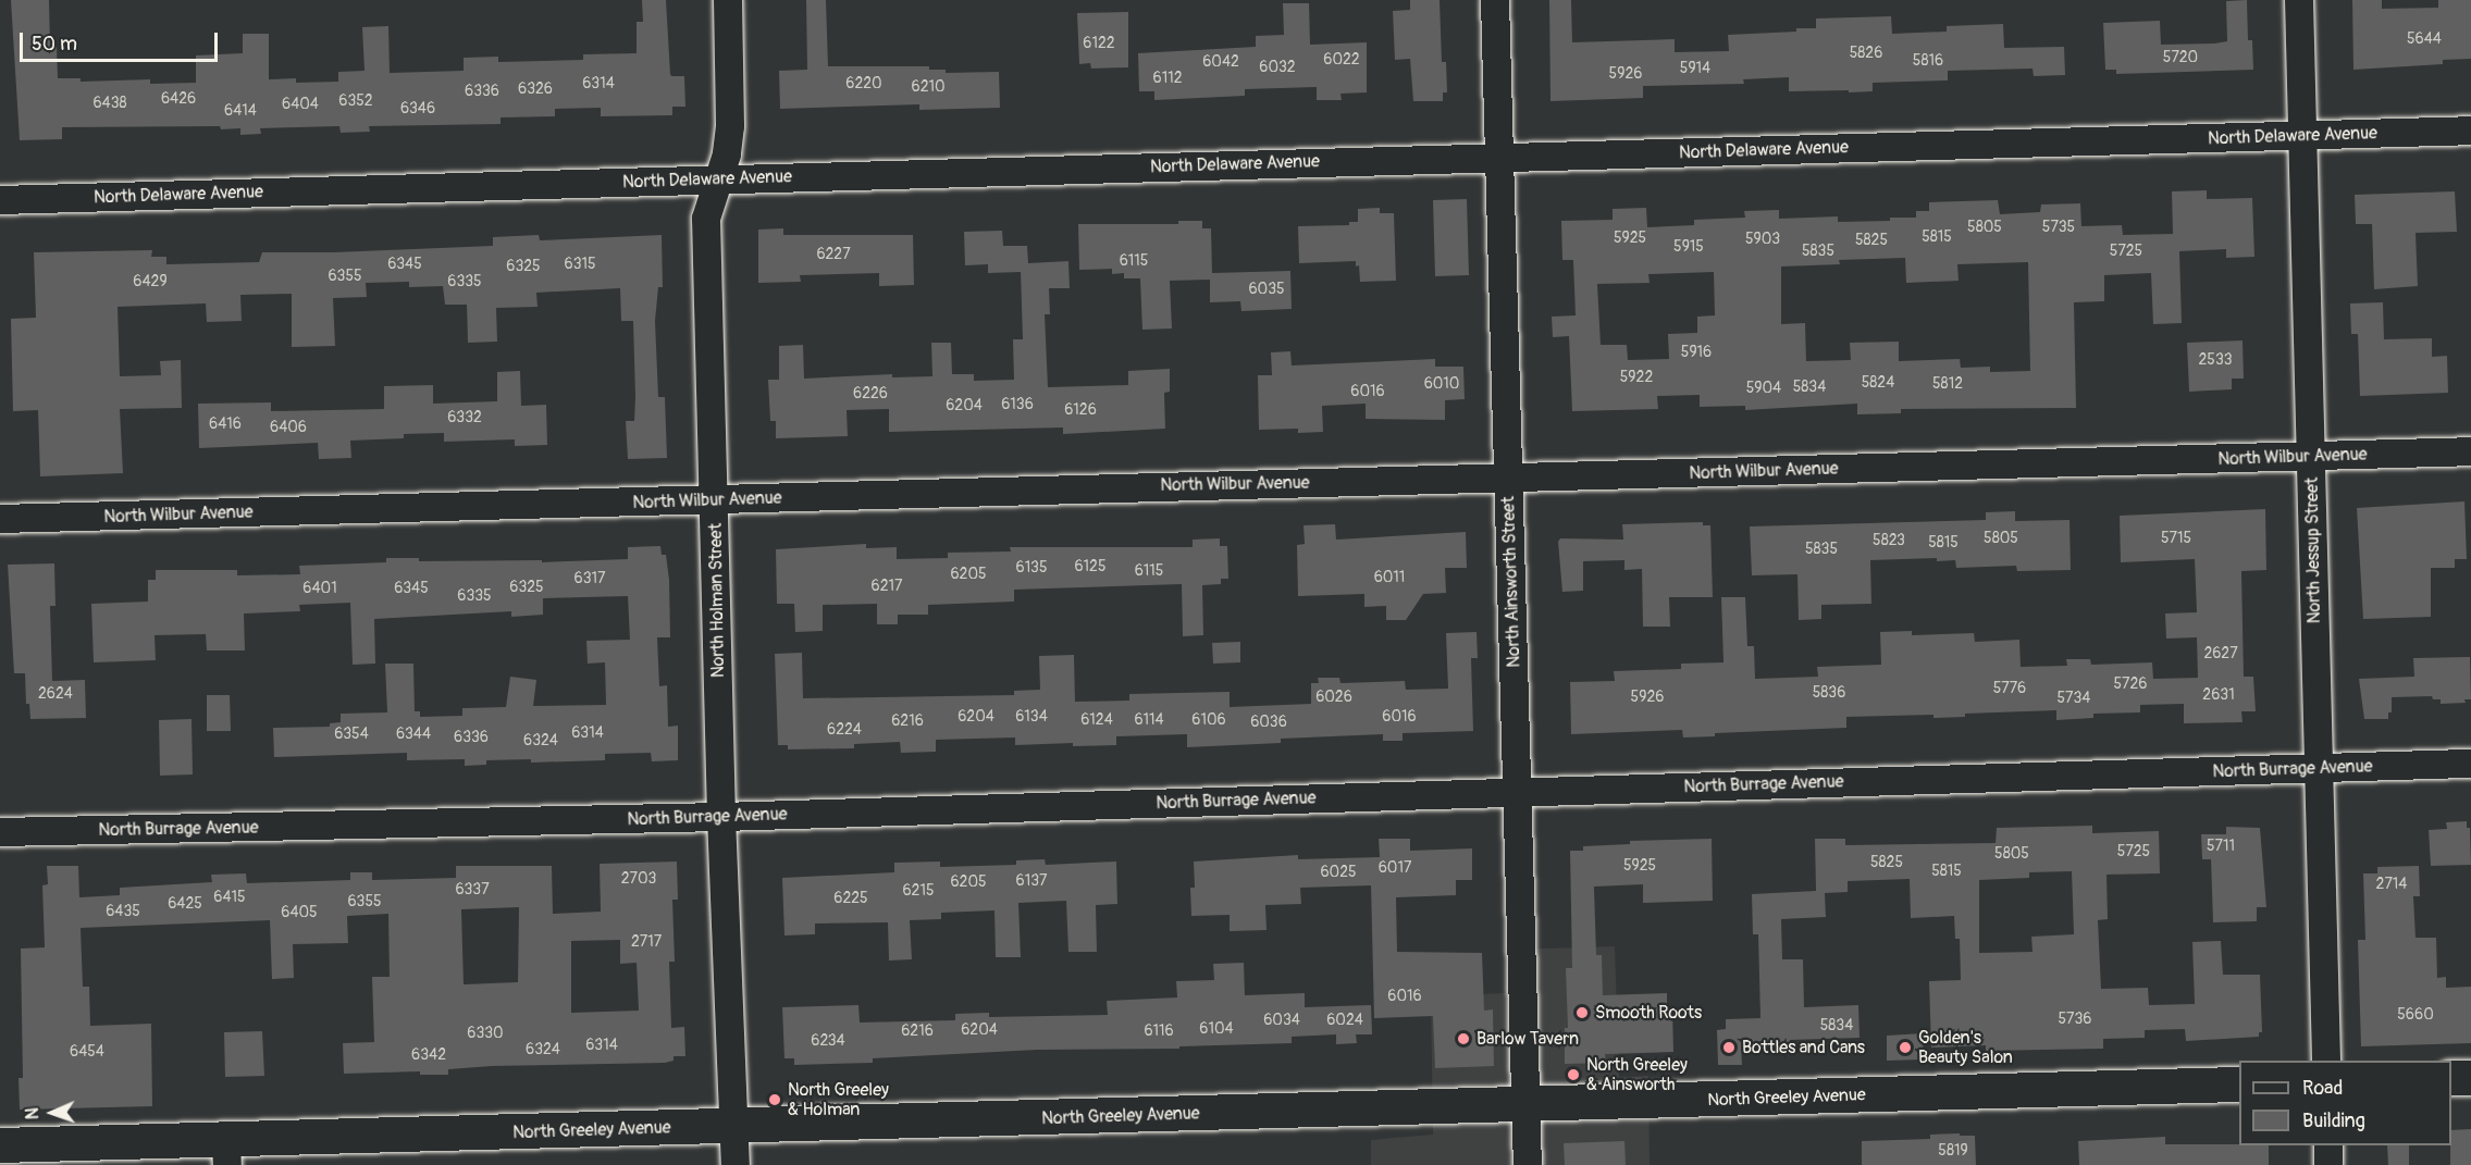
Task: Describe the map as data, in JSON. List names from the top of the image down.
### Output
{
  "streets": {
    "main road": ["North Greeley Avenue"],
    "street": [
      "North Delaware Avenue",
      "North Wilbur Avenue",
      "North Jessup Street",
      "North Ainsworth Street",
      "North Holman Street",
      "North Burrage Avenue"
    ]
  },
  "crossings": [
    ["North Delaware Avenue", "North Jessup Street"],
    ["North Delaware Avenue", "North Ainsworth Street"],
    ["North Delaware Avenue", "North Holman Street"],
    ["North Wilbur Avenue", "North Jessup Street"],
    ["North Wilbur Avenue", "North Ainsworth Street"],
    ["North Wilbur Avenue", "North Holman Street"],
    ["North Jessup Street", "North Burrage Avenue"],
    ["North Ainsworth Street", "North Burrage Avenue"],
    ["North Ainsworth Street", "North Greeley Avenue"],
    ["North Holman Street", "North Burrage Avenue"],
    ["North Holman Street", "North Greeley Avenue"]
  ],
  "places": [
    "Smooth Roots",
    "Barlow Tavern",
    "Bottles and Cans",
    "Golden's Beauty Salon",
    "North Greeley & Ainsworth",
    "North Greeley & Holman"
  ],
  "house_numbers": [
    "5644",
    "6122",
    "5826",
    "5720",
    "6022",
    "5816",
    "6042",
    "6032",
    "5914",
    "5926",
    "6112",
    "6314",
    "6220",
    "6210",
    "6326",
    "6336",
    "6426",
    "6352",
    "6438",
    "6404",
    "6346",
    "6414",
    "5805",
    "5735",
    "5815",
    "5925",
    "5903",
    "5825",
    "5915",
    "5835",
    "5725",
    "6227",
    "6115",
    "6345",
    "6315",
    "6325",
    "6355",
    "6429",
    "6335",
    "6035",
    "5916",
    "2533",
    "5922",
    "5824",
    "6010",
    "5812",
    "5834",
    "5904",
    "6016",
    "6226",
    "6136",
    "6204",
    "6126",
    "6332",
    "6416",
    "6406",
    "5805",
    "5715",
    "5823",
    "5815",
    "5835",
    "6125",
    "6135",
    "6115",
    "6205",
    "6011",
    "6317",
    "6217",
    "6325",
    "6401",
    "6345",
    "6335",
    "2627",
    "5726",
    "5776",
    "5836",
    "2624",
    "2631",
    "6026",
    "5926",
    "5734",
    "6204",
    "6134",
    "6016",
    "6124",
    "6114",
    "6106",
    "6216",
    "6036",
    "6224",
    "6314",
    "6354",
    "6344",
    "6336",
    "6324",
    "5711",
    "5725",
    "5805",
    "5825",
    "5925",
    "6017",
    "5815",
    "6025",
    "2703",
    "6137",
    "6205",
    "2714",
    "6337",
    "6215",
    "6415",
    "6225",
    "6355",
    "6425",
    "6435",
    "6405",
    "2717",
    "6016",
    "5660",
    "5736",
    "6034",
    "6024",
    "5834",
    "6104",
    "6204",
    "6216",
    "6116",
    "6330",
    "6234",
    "6314",
    "6324",
    "6454",
    "6342",
    "5819"
  ],
  "legend": ["Road", "Building"],
  "scale_bar": "50 m",
  "north": "left"
}
